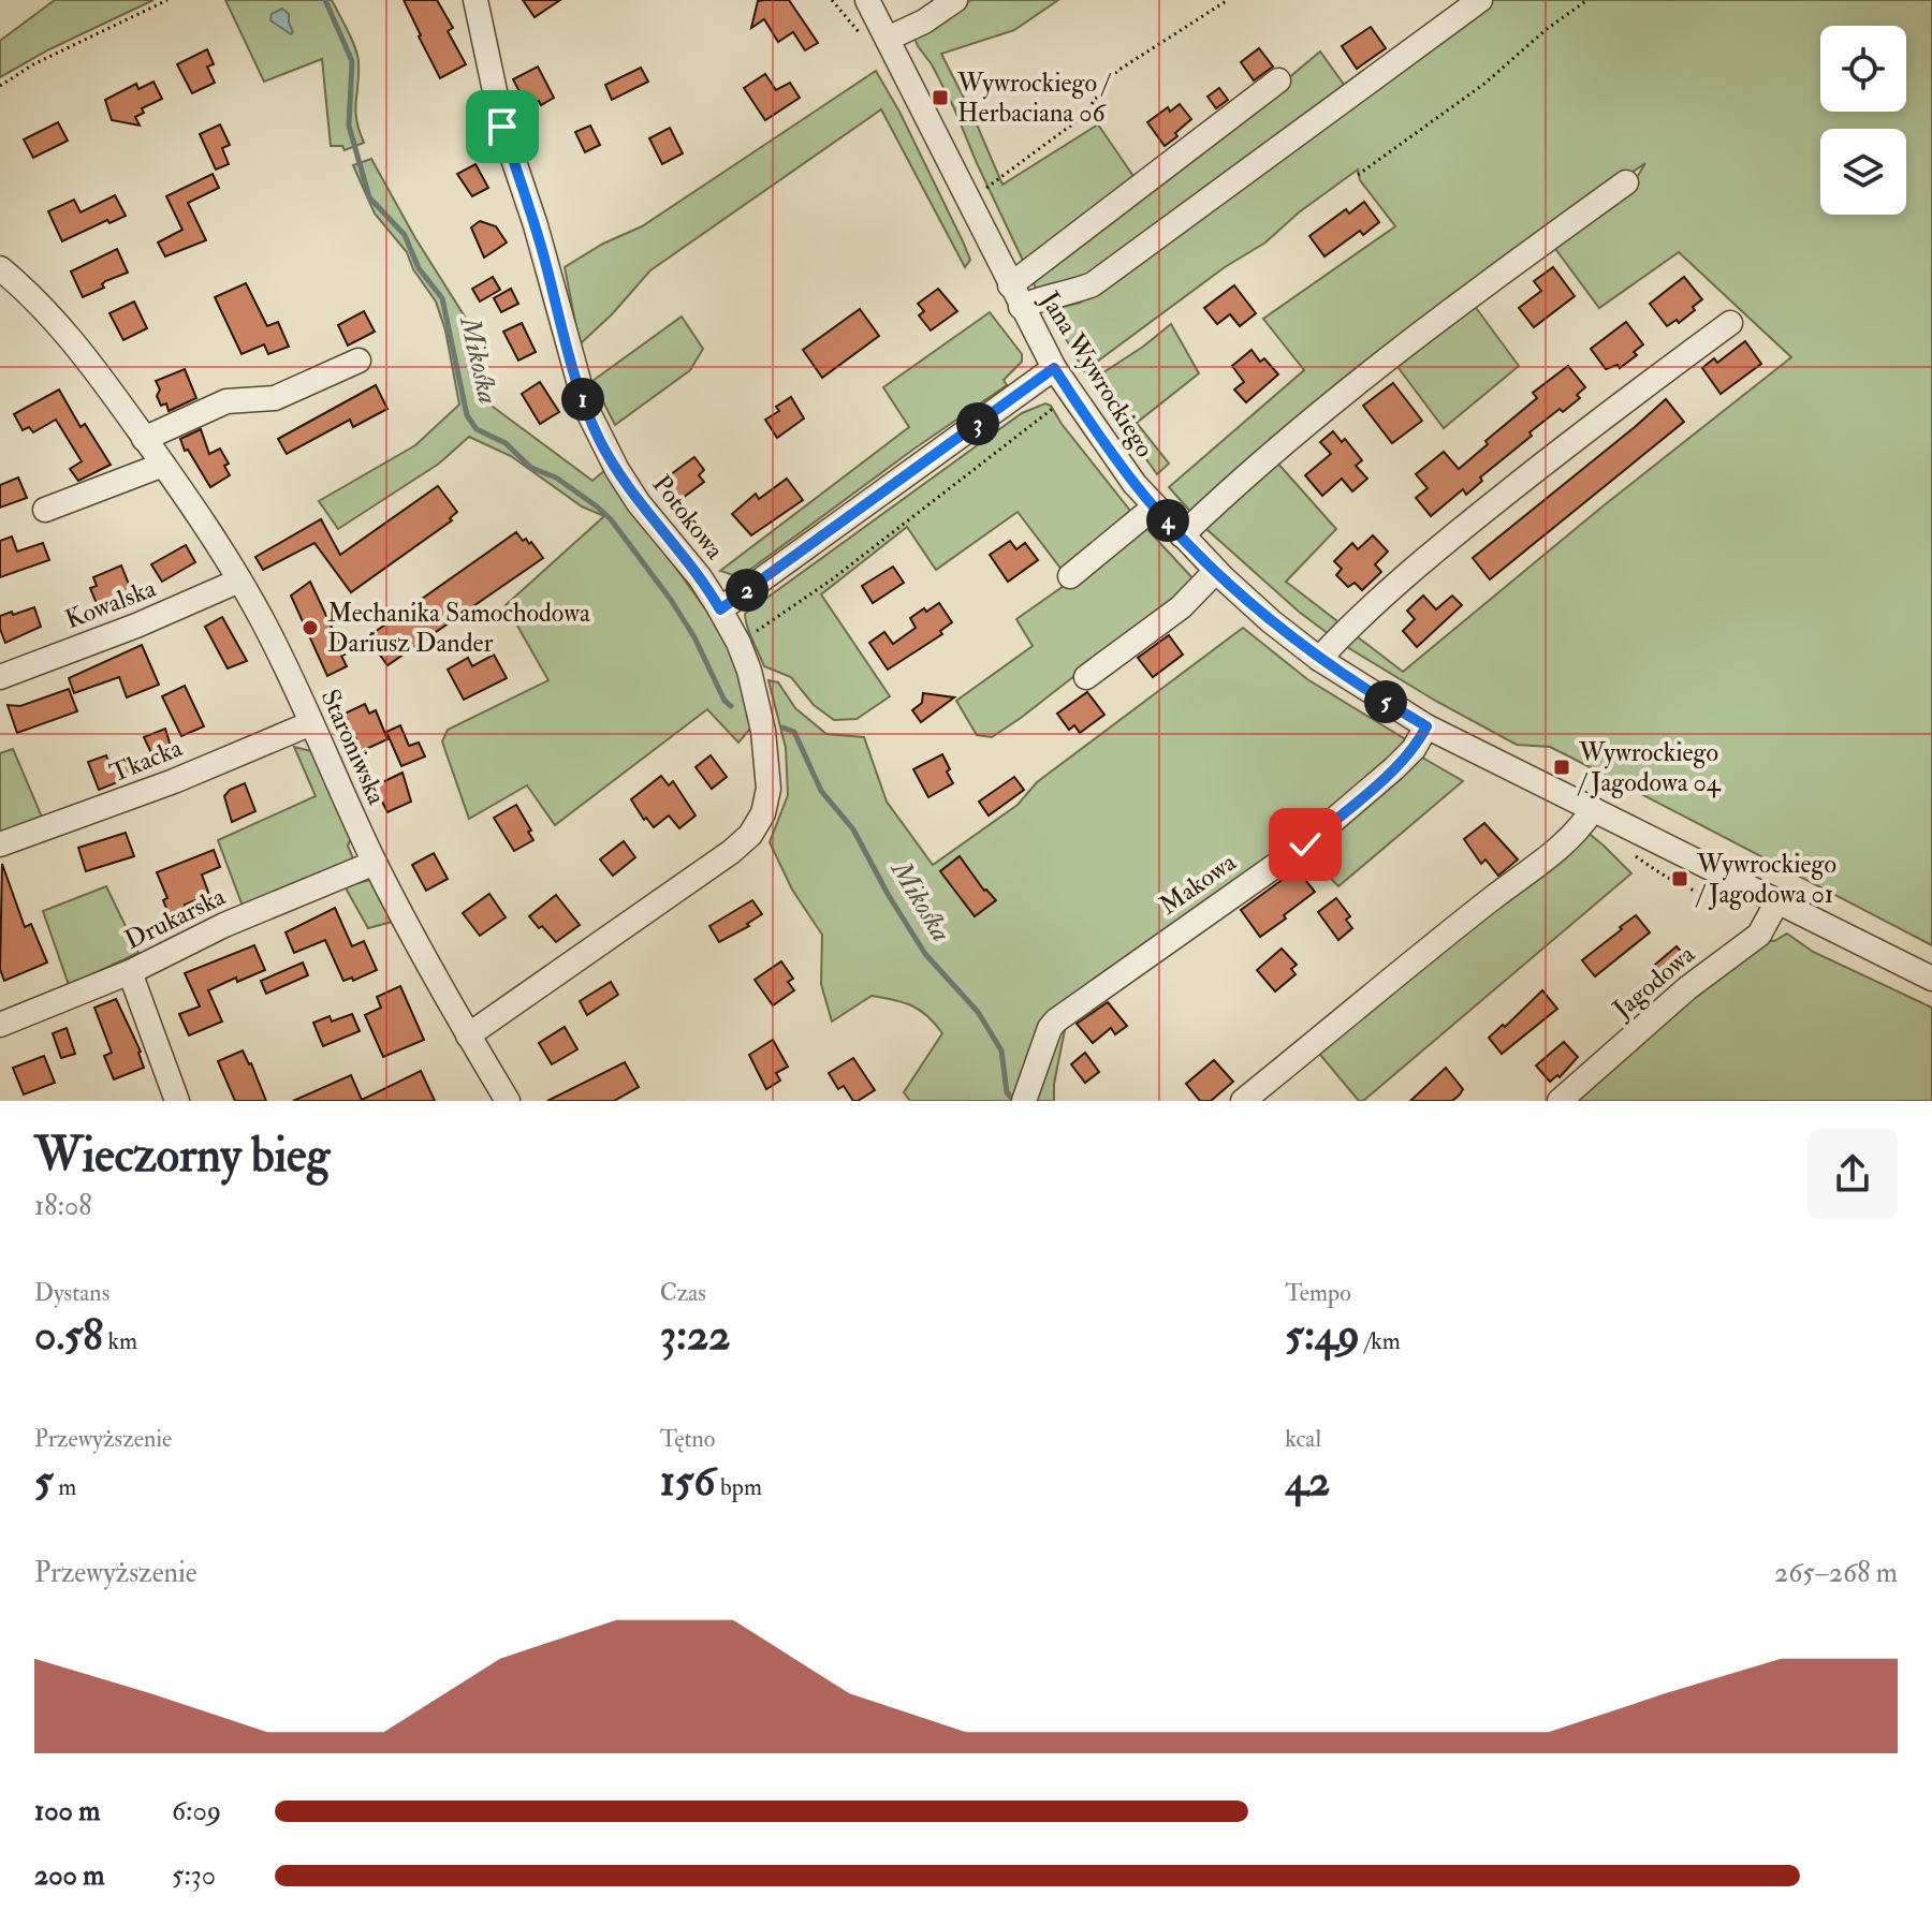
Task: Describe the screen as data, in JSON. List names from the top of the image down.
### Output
{
  "streets": {
    "street": [
      "Jana Wywrockiego",
      "Potokowa",
      "Kowalska",
      "Staroniwska",
      "Tkacka",
      "Makowa",
      "Drukarska",
      "Jagodowa"
    ]
  },
  "crossings": [
    ["Jana Wywrockiego", "Makowa"],
    ["Jana Wywrockiego", "Jagodowa"],
    ["Potokowa", "Staroniwska"],
    ["Kowalska", "Staroniwska"],
    ["Staroniwska", "Tkacka"],
    ["Staroniwska", "Drukarska"]
  ],
  "water": ["Mikośka"],
  "places": {
    "transit": ["Wywrockiego / Herbaciana 06", "Wywrockiego / Jagodowa 04", "Wywrockiego / Jagodowa 01"],
    "other": ["Mechanika Samochodowa Dariusz Dander"]
  },
  "page": {
    "pins": [
      "1",
      "3",
      "4",
      "2",
      "5"
    ],
    "heading": ["Wieczorny bieg", "18:08"],
    "stats": [
      ["Dystans", "0.58 km"],
      ["Czas", "3:22"],
      ["Tempo", "5:49 /km"],
      ["Przewyższenie", "5 m"],
      ["Tętno", "156 bpm"],
      ["kcal", "42"]
    ],
    "chart": ["Przewyższenie", "265–268 m"],
    "list": [
      {
        "name": "100 m",
        "note": "6:09"
      },
      {
        "name": "200 m",
        "note": "5:30"
      }
    ]
  }
}
